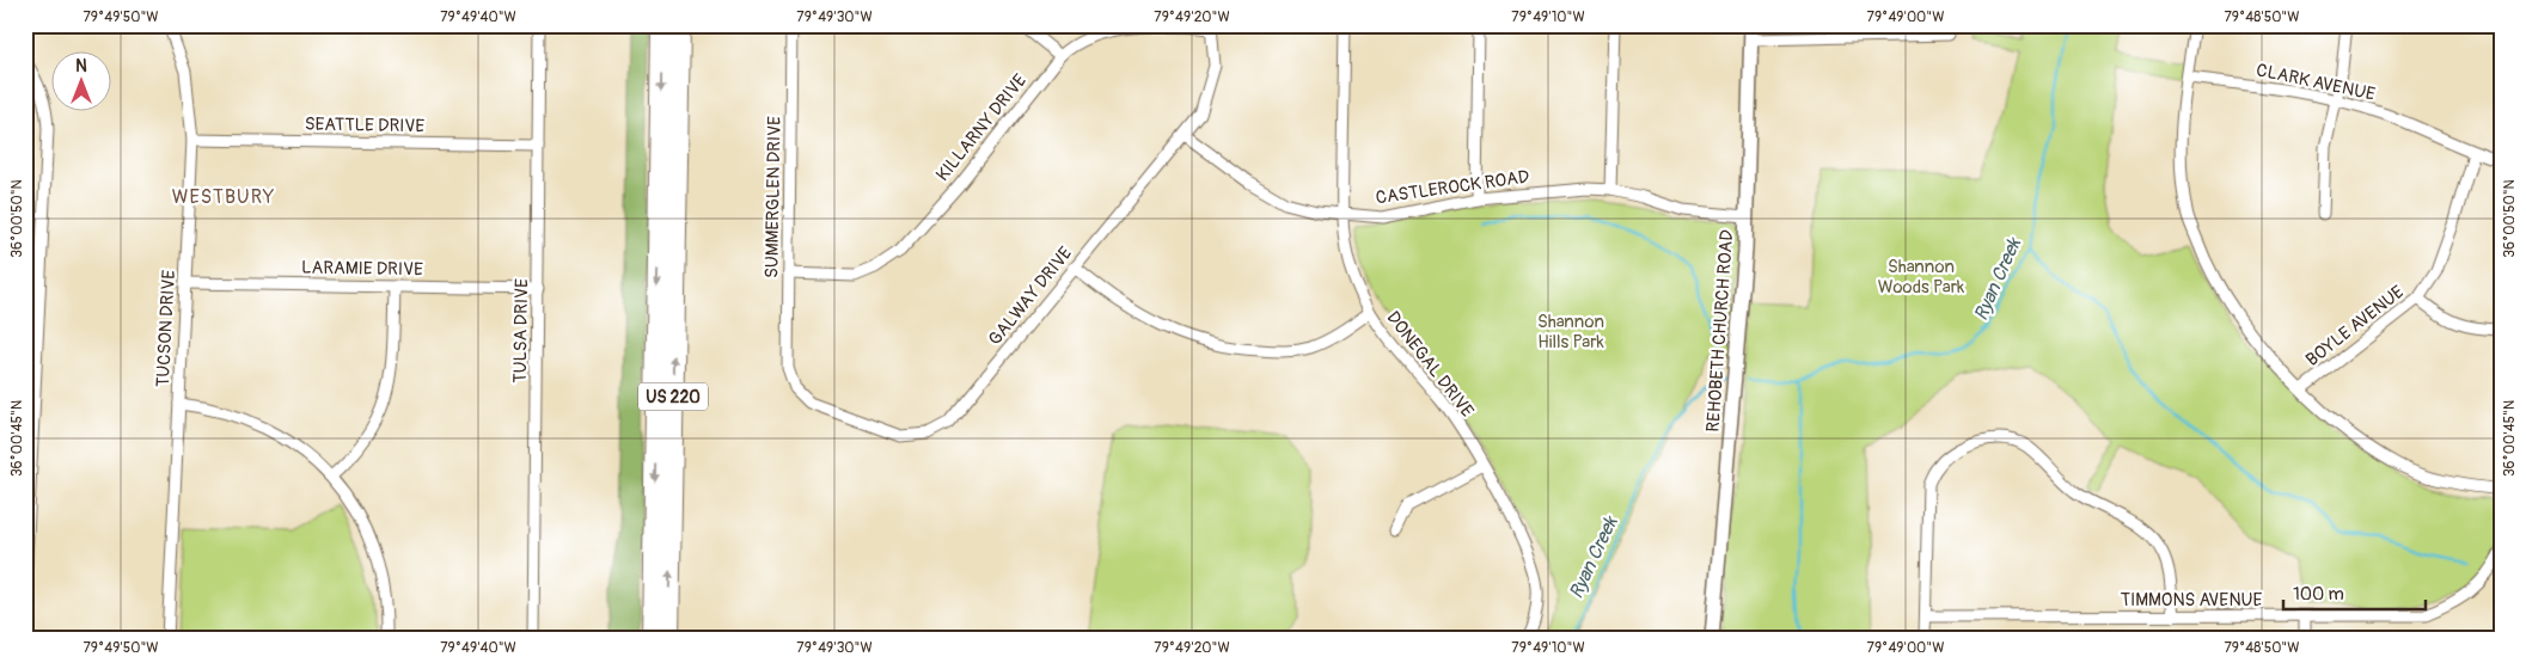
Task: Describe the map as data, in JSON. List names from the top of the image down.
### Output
{
  "streets": {
    "highway": ["US 220"],
    "street": [
      "CLARK AVENUE",
      "SEATTLE DRIVE",
      "KILLARNY DRIVE",
      "CASTLEROCK ROAD",
      "SUMMERGLEN DRIVE",
      "LARAMIE DRIVE",
      "GALWAY DRIVE",
      "BOYLE AVENUE",
      "TUCSON DRIVE",
      "TULSA DRIVE",
      "REHOBETH CHURCH ROAD",
      "DONEGAL DRIVE",
      "TIMMONS AVENUE"
    ]
  },
  "crossings": [
    ["CLARK AVENUE", "BOYLE AVENUE"],
    ["SEATTLE DRIVE", "TUCSON DRIVE"],
    ["SEATTLE DRIVE", "TULSA DRIVE"],
    ["KILLARNY DRIVE", "SUMMERGLEN DRIVE"],
    ["KILLARNY DRIVE", "GALWAY DRIVE"],
    ["CASTLEROCK ROAD", "GALWAY DRIVE"],
    ["CASTLEROCK ROAD", "REHOBETH CHURCH ROAD"],
    ["CASTLEROCK ROAD", "DONEGAL DRIVE"],
    ["SUMMERGLEN DRIVE", "GALWAY DRIVE"],
    ["LARAMIE DRIVE", "TUCSON DRIVE"],
    ["LARAMIE DRIVE", "TULSA DRIVE"]
  ],
  "districts": ["WESTBURY"],
  "water": ["Ryan Creek"],
  "parks": ["Shannon Woods Park", "Shannon Hills Park"],
  "scale_bar": "100 m",
  "north": "top",
  "coordinates": [
    "79°49'50\"W",
    "79°49'40\"W",
    "79°49'30\"W",
    "79°49'20\"W",
    "79°49'10\"W",
    "79°49'00\"W",
    "79°48'50\"W",
    "36°00'50\"N",
    "36°00'45\"N"
  ]
}
